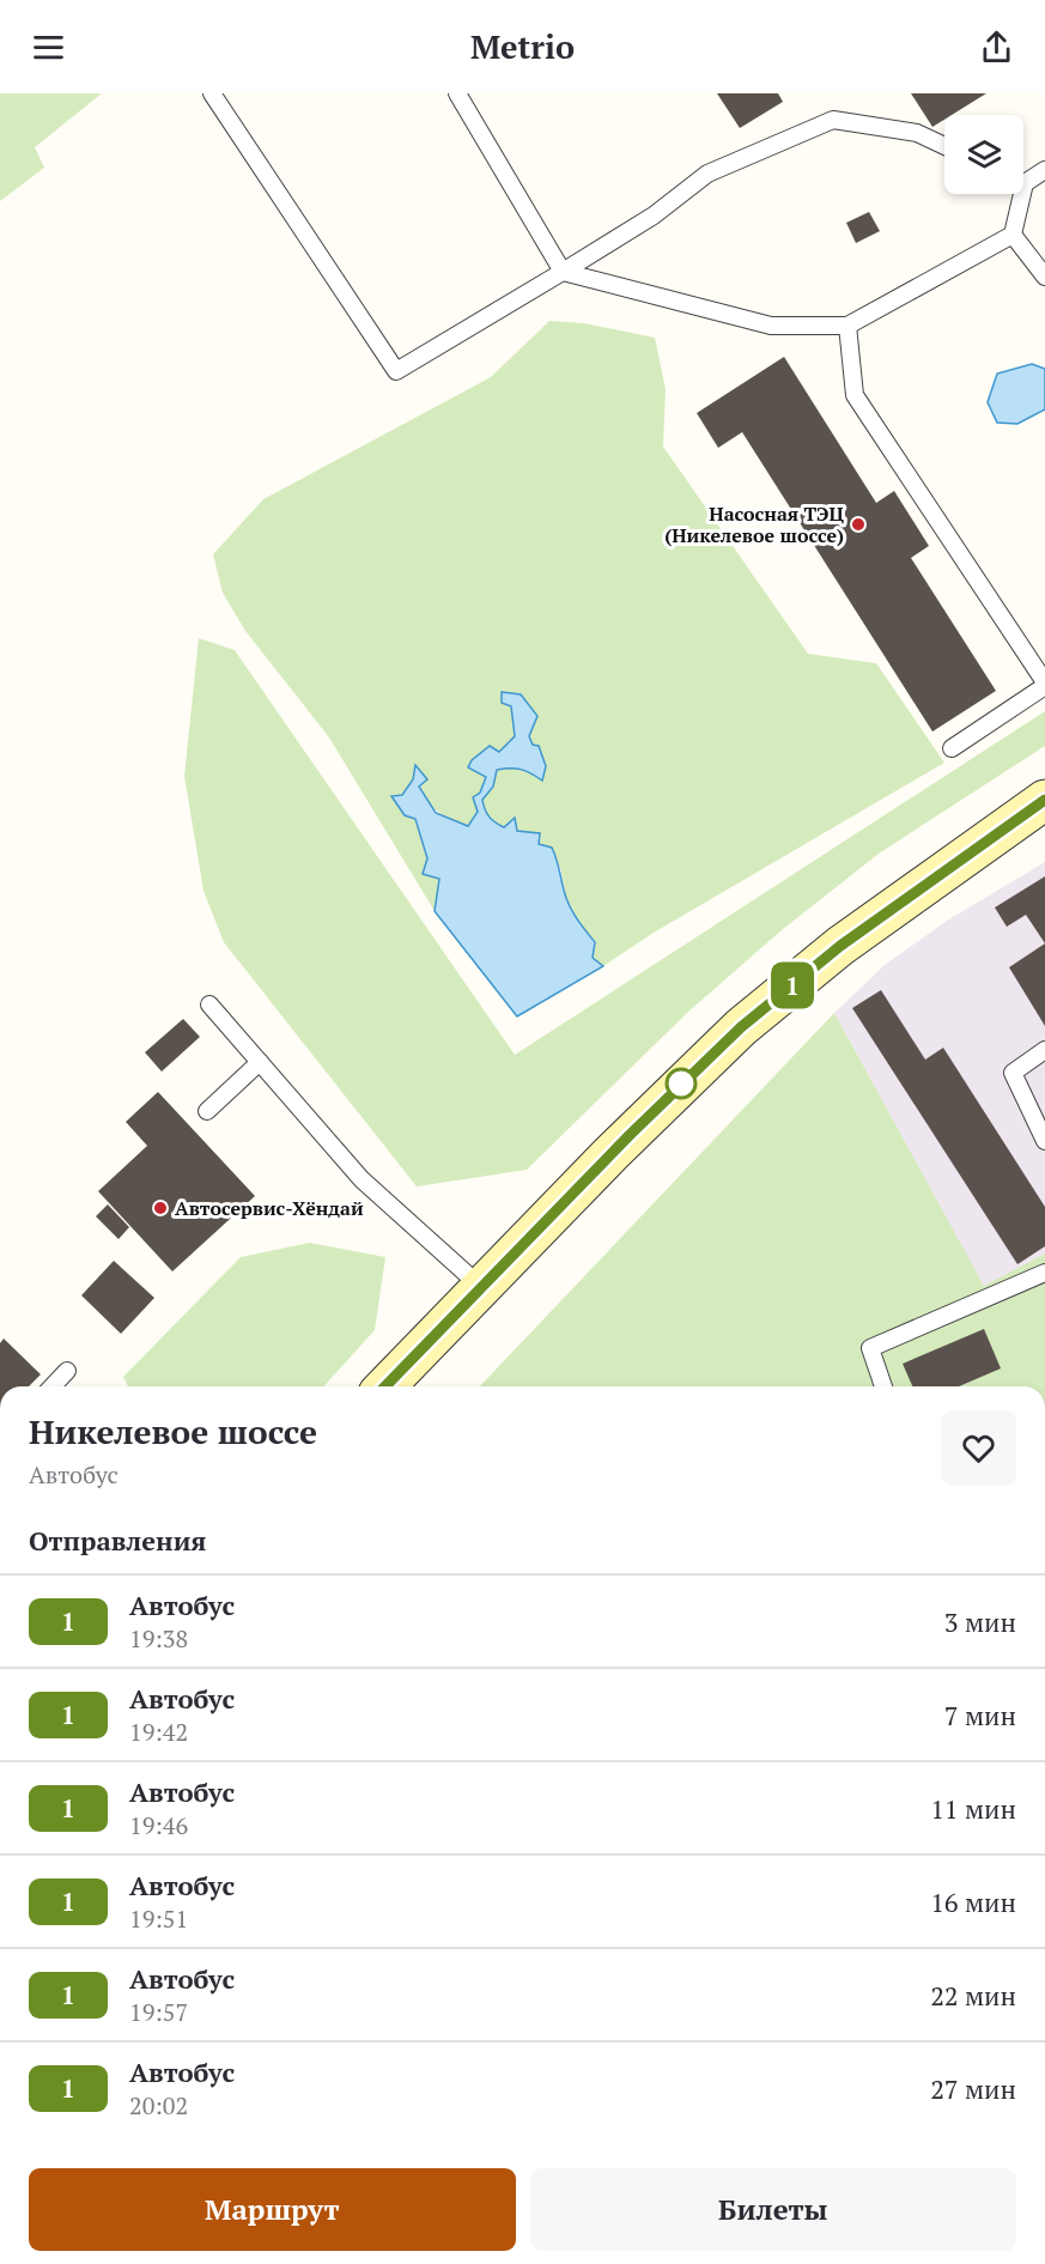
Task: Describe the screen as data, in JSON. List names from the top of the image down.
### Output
{
  "places": ["Насосная ТЭЦ (Никелевое шоссе)", "Автосервис-Хёндай"],
  "lines": ["bus line 1"],
  "page": {
    "header": "Metrio",
    "on_map": "1",
    "heading": [
      ["Никелевое шоссе", "Автобус"],
      "Отправления"
    ],
    "list": [
      {
        "mark": "1",
        "name": "Автобус",
        "note": "19:38",
        "value": "3 мин"
      },
      {
        "mark": "1",
        "name": "Автобус",
        "note": "19:42",
        "value": "7 мин"
      },
      {
        "mark": "1",
        "name": "Автобус",
        "note": "19:46",
        "value": "11 мин"
      },
      {
        "mark": "1",
        "name": "Автобус",
        "note": "19:51",
        "value": "16 мин"
      },
      {
        "mark": "1",
        "name": "Автобус",
        "note": "19:57",
        "value": "22 мин"
      },
      {
        "mark": "1",
        "name": "Автобус",
        "note": "20:02",
        "value": "27 мин"
      }
    ],
    "buttons": ["Маршрут", "Билеты"]
  }
}
